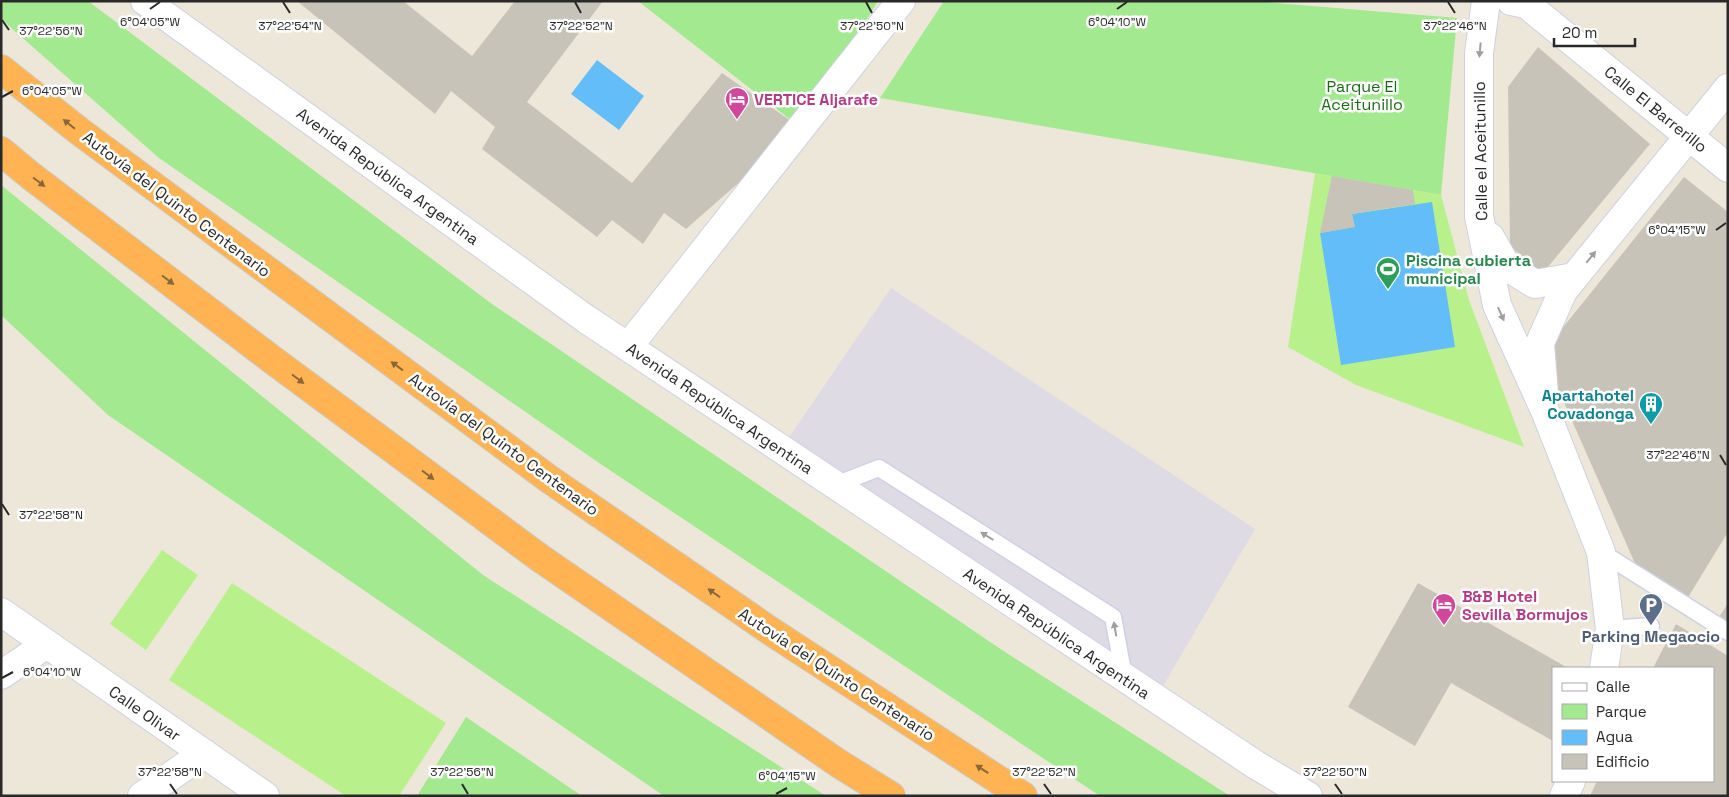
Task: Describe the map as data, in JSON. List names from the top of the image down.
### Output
{
  "streets": {
    "highway": ["Autovía del Quinto Centenario"],
    "street": [
      "Calle El Barrerillo",
      "Calle el Aceitunillo",
      "Avenida República Argentina",
      "Calle Olivar"
    ]
  },
  "one_way": ["Calle el Aceitunillo"],
  "parks": ["Parque El Aceitunillo"],
  "places": {
    "hotel": ["VERTICE Aljarafe", "B&B Hotel Sevilla Bormujos"],
    "sports": ["Piscina cubierta municipal"],
    "building": ["Apartahotel Covadonga"],
    "parking": ["Parking Megaocio"]
  },
  "legend": [
    "Calle",
    "Parque",
    "Agua",
    "Edificio"
  ],
  "scale_bar": "20 m",
  "coordinates": [
    "6°04'05\"W",
    "6°04'10\"W",
    "37°22'54\"N",
    "37°22'52\"N",
    "37°22'50\"N",
    "37°22'46\"N",
    "37°22'56\"N",
    "6°04'15\"W",
    "37°22'58\"N"
  ]
}
